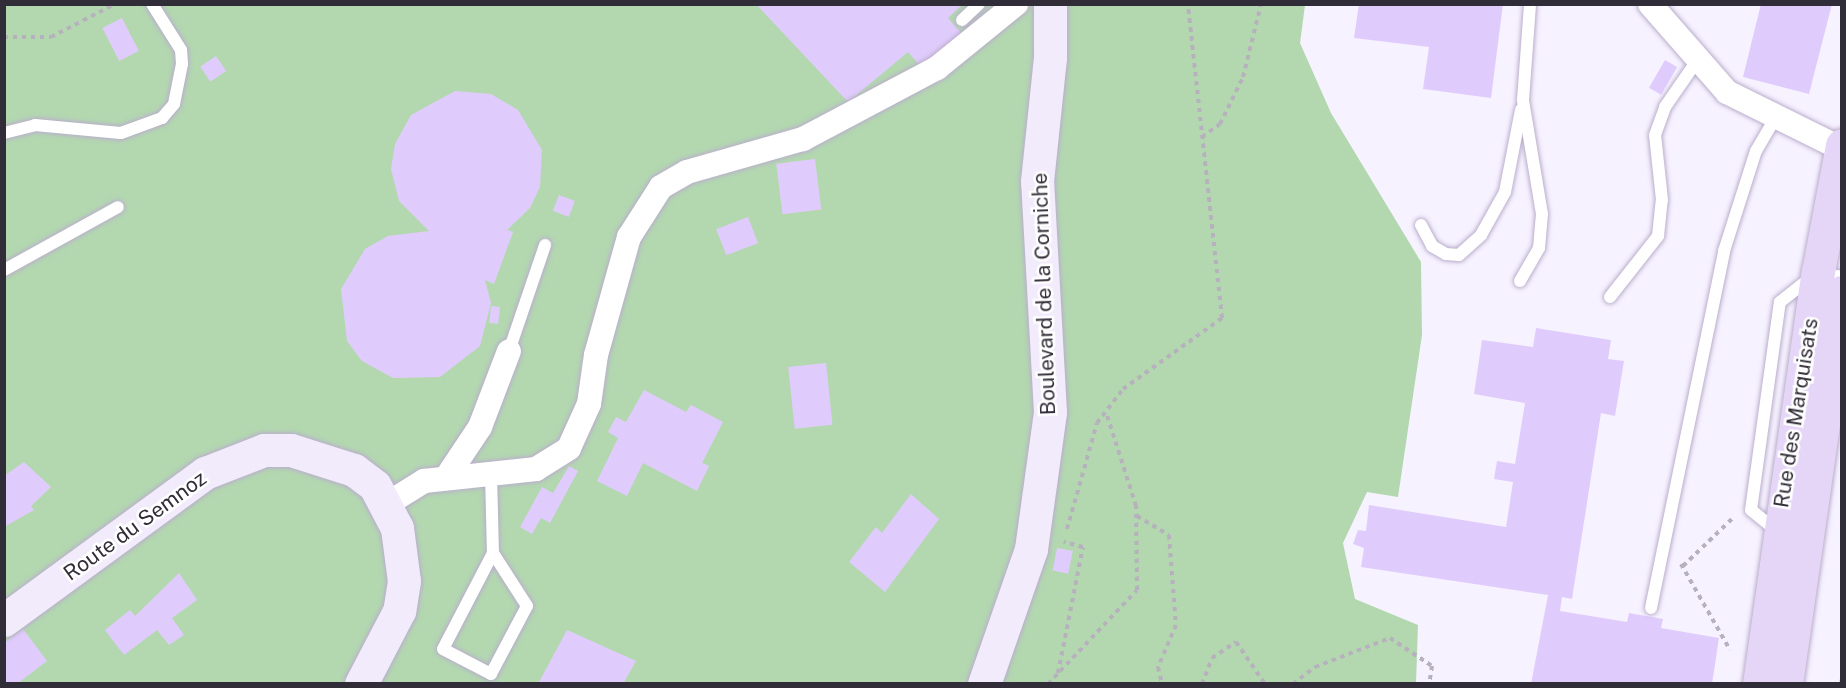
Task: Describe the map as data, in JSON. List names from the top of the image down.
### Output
{
  "streets": {
    "main road": ["Boulevard de la Corniche", "Rue des Marquisats", "Route du Semnoz"]
  }
}
